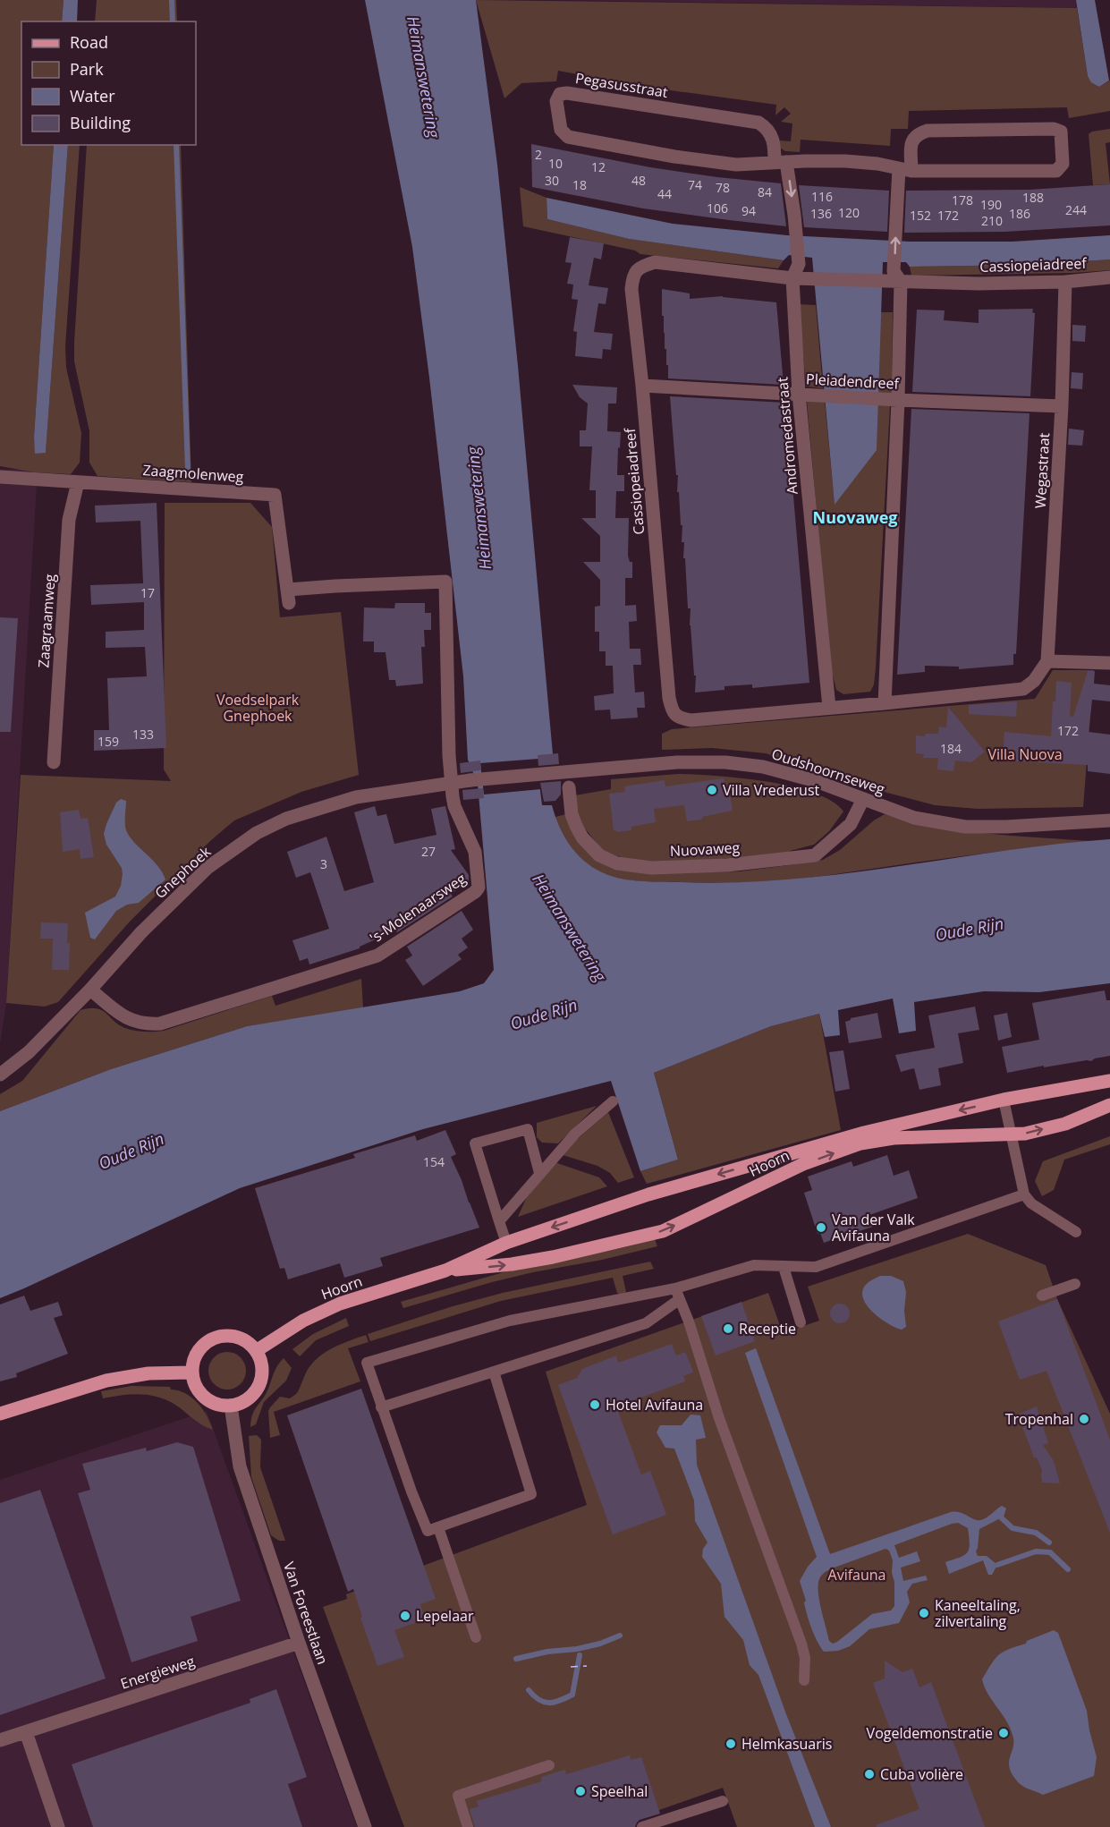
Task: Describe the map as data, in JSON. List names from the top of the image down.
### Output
{
  "streets": {
    "main road": ["Hoorn"],
    "street": [
      "Pegasusstraat",
      "Cassiopeiadreef",
      "Pleiadendreef",
      "Andromedastraat",
      "Wegastraat",
      "Zaagmolenweg",
      "Zaagraamweg",
      "Oudshoornseweg",
      "Nuovaweg",
      "Gnephoek",
      "'s-Molenaarsweg",
      "Van Foreestlaan",
      "Energieweg"
    ]
  },
  "crossings": [
    ["Cassiopeiadreef", "Pleiadendreef"],
    ["Cassiopeiadreef", "Andromedastraat"],
    ["Cassiopeiadreef", "Wegastraat"],
    ["Pleiadendreef", "Andromedastraat"],
    ["Pleiadendreef", "Wegastraat"],
    ["Zaagmolenweg", "Zaagraamweg"],
    ["Zaagmolenweg", "'s-Molenaarsweg"],
    ["Oudshoornseweg", "Nuovaweg"],
    ["Oudshoornseweg", "Gnephoek"],
    ["Gnephoek", "'s-Molenaarsweg"],
    ["Hoorn", "Van Foreestlaan"],
    ["Van Foreestlaan", "Energieweg"]
  ],
  "districts": ["Nuovaweg"],
  "water": ["Heimanswetering", "Oude Rijn"],
  "parks": ["Voedselpark Gnephoek", "Villa Nuova", "Avifauna"],
  "places": [
    "Villa Vrederust",
    "Van der Valk Avifauna",
    "Receptie",
    "Hotel Avifauna",
    "Tropenhal",
    "Kaneeltaling, zilvertaling",
    "Lepelaar",
    "Vogeldemonstratie",
    "Helmkasuaris",
    "Cuba volière",
    "Speelhal"
  ],
  "house_numbers": [
    "2",
    "10",
    "12",
    "30",
    "48",
    "18",
    "74",
    "78",
    "84",
    "44",
    "116",
    "188",
    "178",
    "190",
    "106",
    "244",
    "94",
    "120",
    "136",
    "186",
    "152",
    "172",
    "210",
    "17",
    "172",
    "133",
    "159",
    "184",
    "27",
    "3",
    "154"
  ],
  "legend": [
    "Road",
    "Park",
    "Water",
    "Building"
  ]
}
